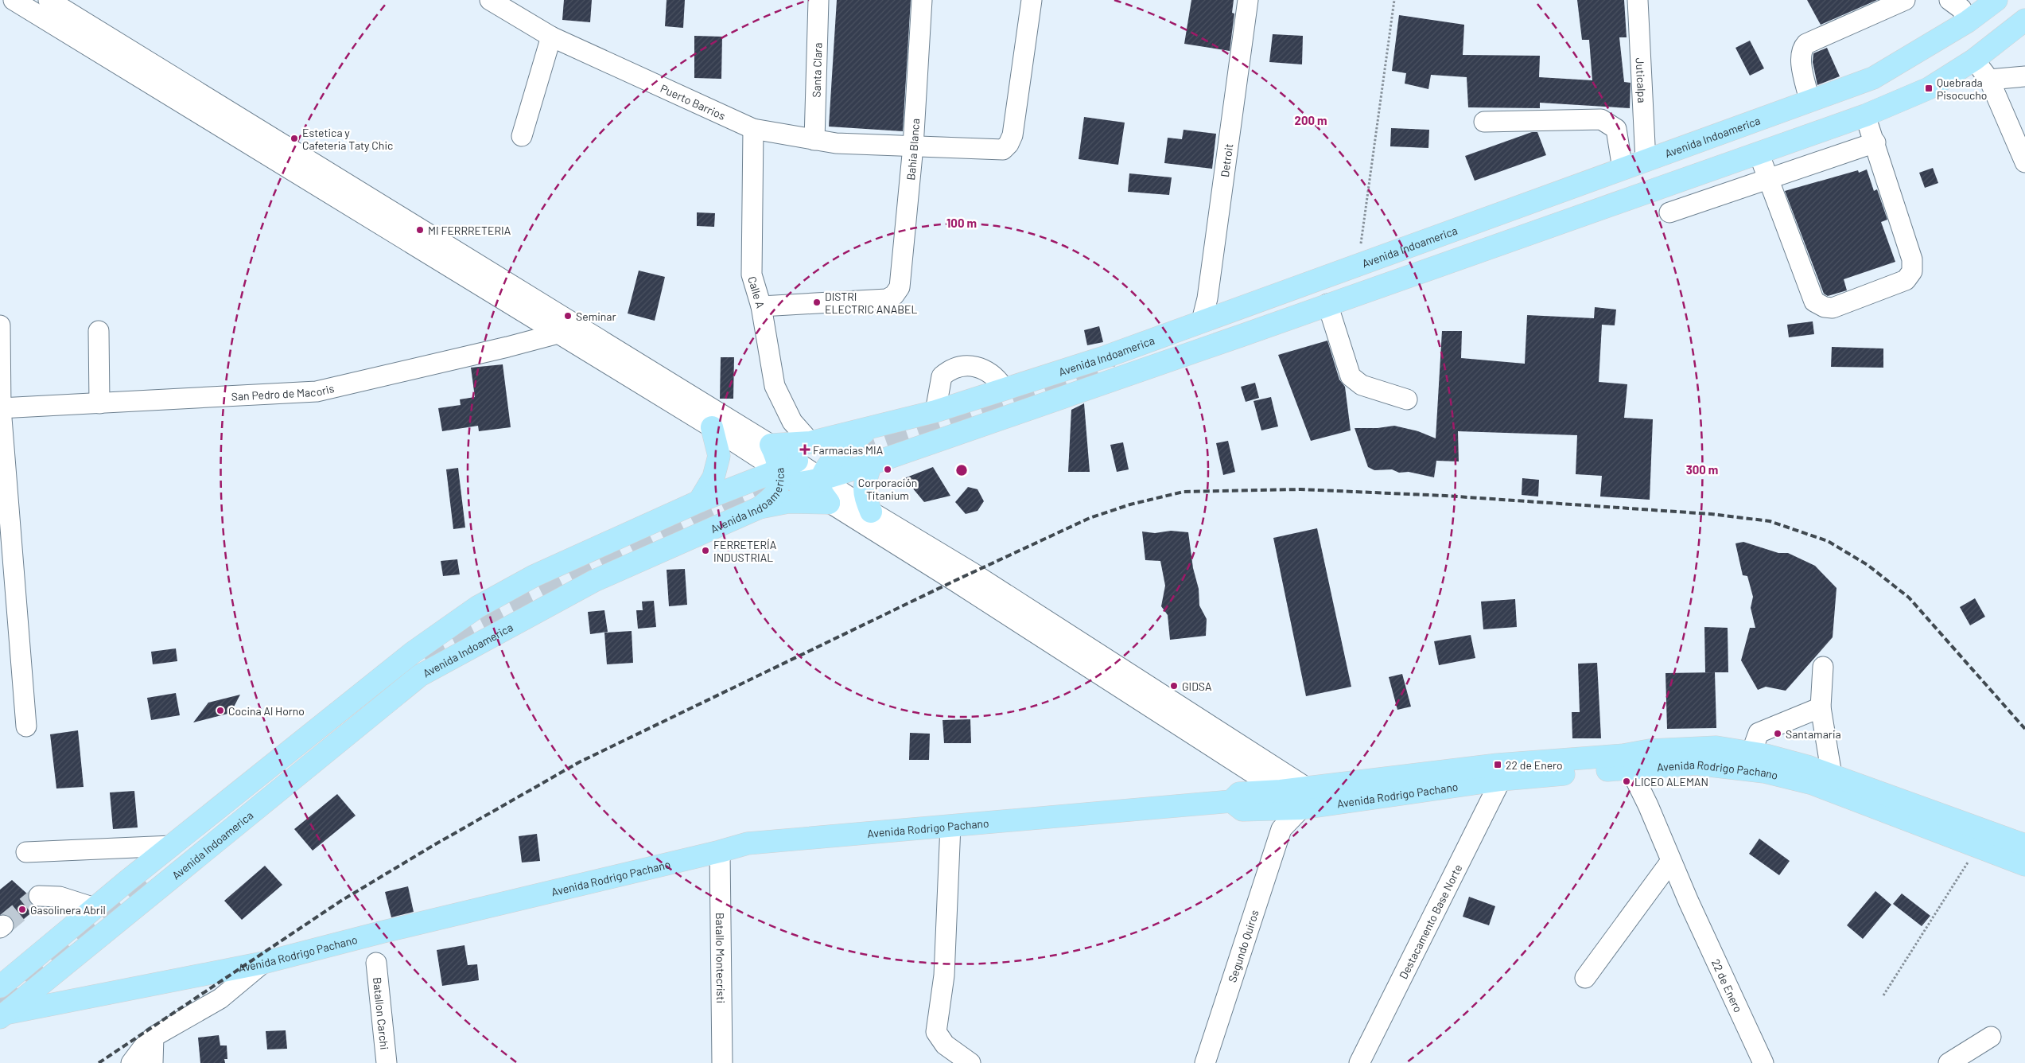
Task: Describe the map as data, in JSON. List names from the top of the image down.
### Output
{
  "streets": {
    "main road": ["Avenida Indoamerica", "Avenida Rodrigo Pachano"],
    "street": [
      "Santa Clara",
      "Juticalpa",
      "Puerto Barrios",
      "Bahia Blanca",
      "Detroit",
      "Calle A",
      "San Pedro de Macoris",
      "Destacamento Base Norte",
      "Segundo Quiros",
      "Batallo Montecristi",
      "22 de Enero",
      "Batallon Carchi"
    ]
  },
  "crossings": [
    ["Santa Clara", "Puerto Barrios"],
    ["Juticalpa", "Avenida Indoamerica"],
    ["Puerto Barrios", "Bahia Blanca"],
    ["Puerto Barrios", "Calle A"],
    ["Avenida Indoamerica", "Detroit"],
    ["Avenida Indoamerica", "Avenida Rodrigo Pachano"],
    ["Bahia Blanca", "Calle A"],
    ["Avenida Rodrigo Pachano", "Destacamento Base Norte"],
    ["Avenida Rodrigo Pachano", "Segundo Quiros"],
    ["Avenida Rodrigo Pachano", "Batallo Montecristi"],
    ["Avenida Rodrigo Pachano", "22 de Enero"]
  ],
  "places": {
    "transit": ["Quebrada Pisocucho", "22 de Enero"],
    "other": [
      "Estetica y Cafeteria Taty Chic",
      "MI FERRRETERIA",
      "DISTRI ELECTRIC ANABEL",
      "Seminar",
      "Corporación Titanium",
      "FERRETERÍA INDUSTRIAL",
      "GIDSA",
      "Cocina Al Horno",
      "Santamaria",
      "LICEO ALEMAN",
      "Gasolinera Abril"
    ],
    "health": ["Farmacias MIA"]
  },
  "rings": ["200 m", "100 m", "300 m"]
}
